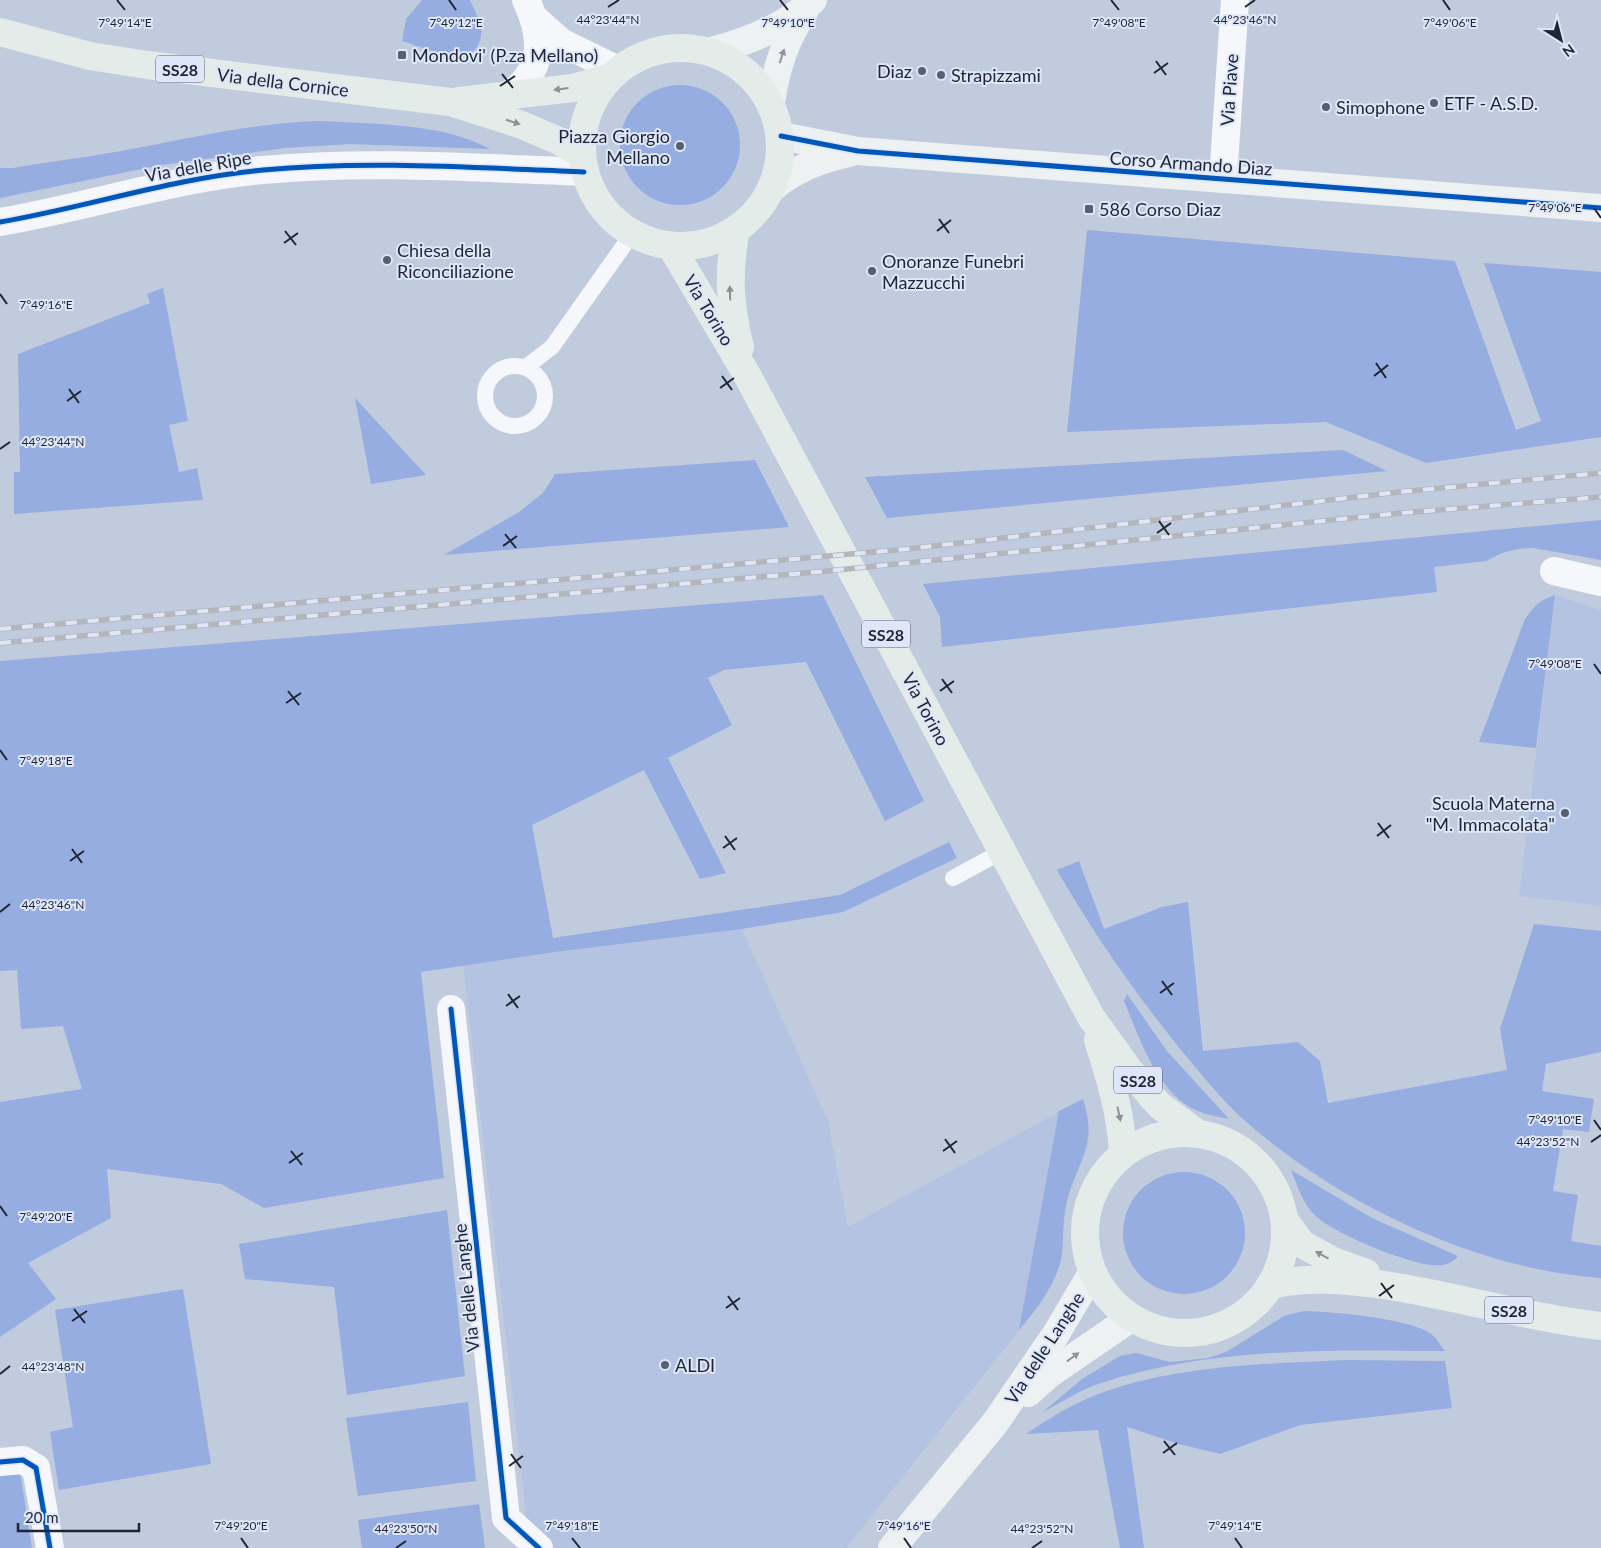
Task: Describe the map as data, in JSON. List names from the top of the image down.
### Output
{
  "streets": {
    "main road": ["SS28", "Via della Cornice", "Via Torino"],
    "street": [
      "Via Piave",
      "Corso Armando Diaz",
      "Via delle Ripe",
      "Via delle Langhe"
    ]
  },
  "crossings": [
    ["Via della Cornice", "Via delle Ripe"],
    ["Via Piave", "Corso Armando Diaz"],
    ["Via Torino", "Via delle Langhe"]
  ],
  "places": {
    "transit": ["Mondovi' (P.za Mellano)", "586 Corso Diaz"],
    "other": [
      "Diaz",
      "Strapizzami",
      "ETF - A.S.D.",
      "Simophone",
      "Piazza Giorgio Mellano",
      "Chiesa della Riconciliazione",
      "Onoranze Funebri Mazzucchi",
      "Scuola Materna \"M. Immacolata\"",
      "ALDI"
    ]
  },
  "scale_bar": "20 m",
  "north": "bottom right",
  "coordinates": [
    "44°23'44\"N",
    "44°23'46\"N",
    "7°49'14\"E",
    "7°49'12\"E",
    "7°49'10\"E",
    "7°49'08\"E",
    "7°49'06\"E",
    "7°49'16\"E",
    "7°49'18\"E",
    "44°23'52\"N",
    "7°49'20\"E",
    "44°23'48\"N",
    "44°23'50\"N"
  ]
}
